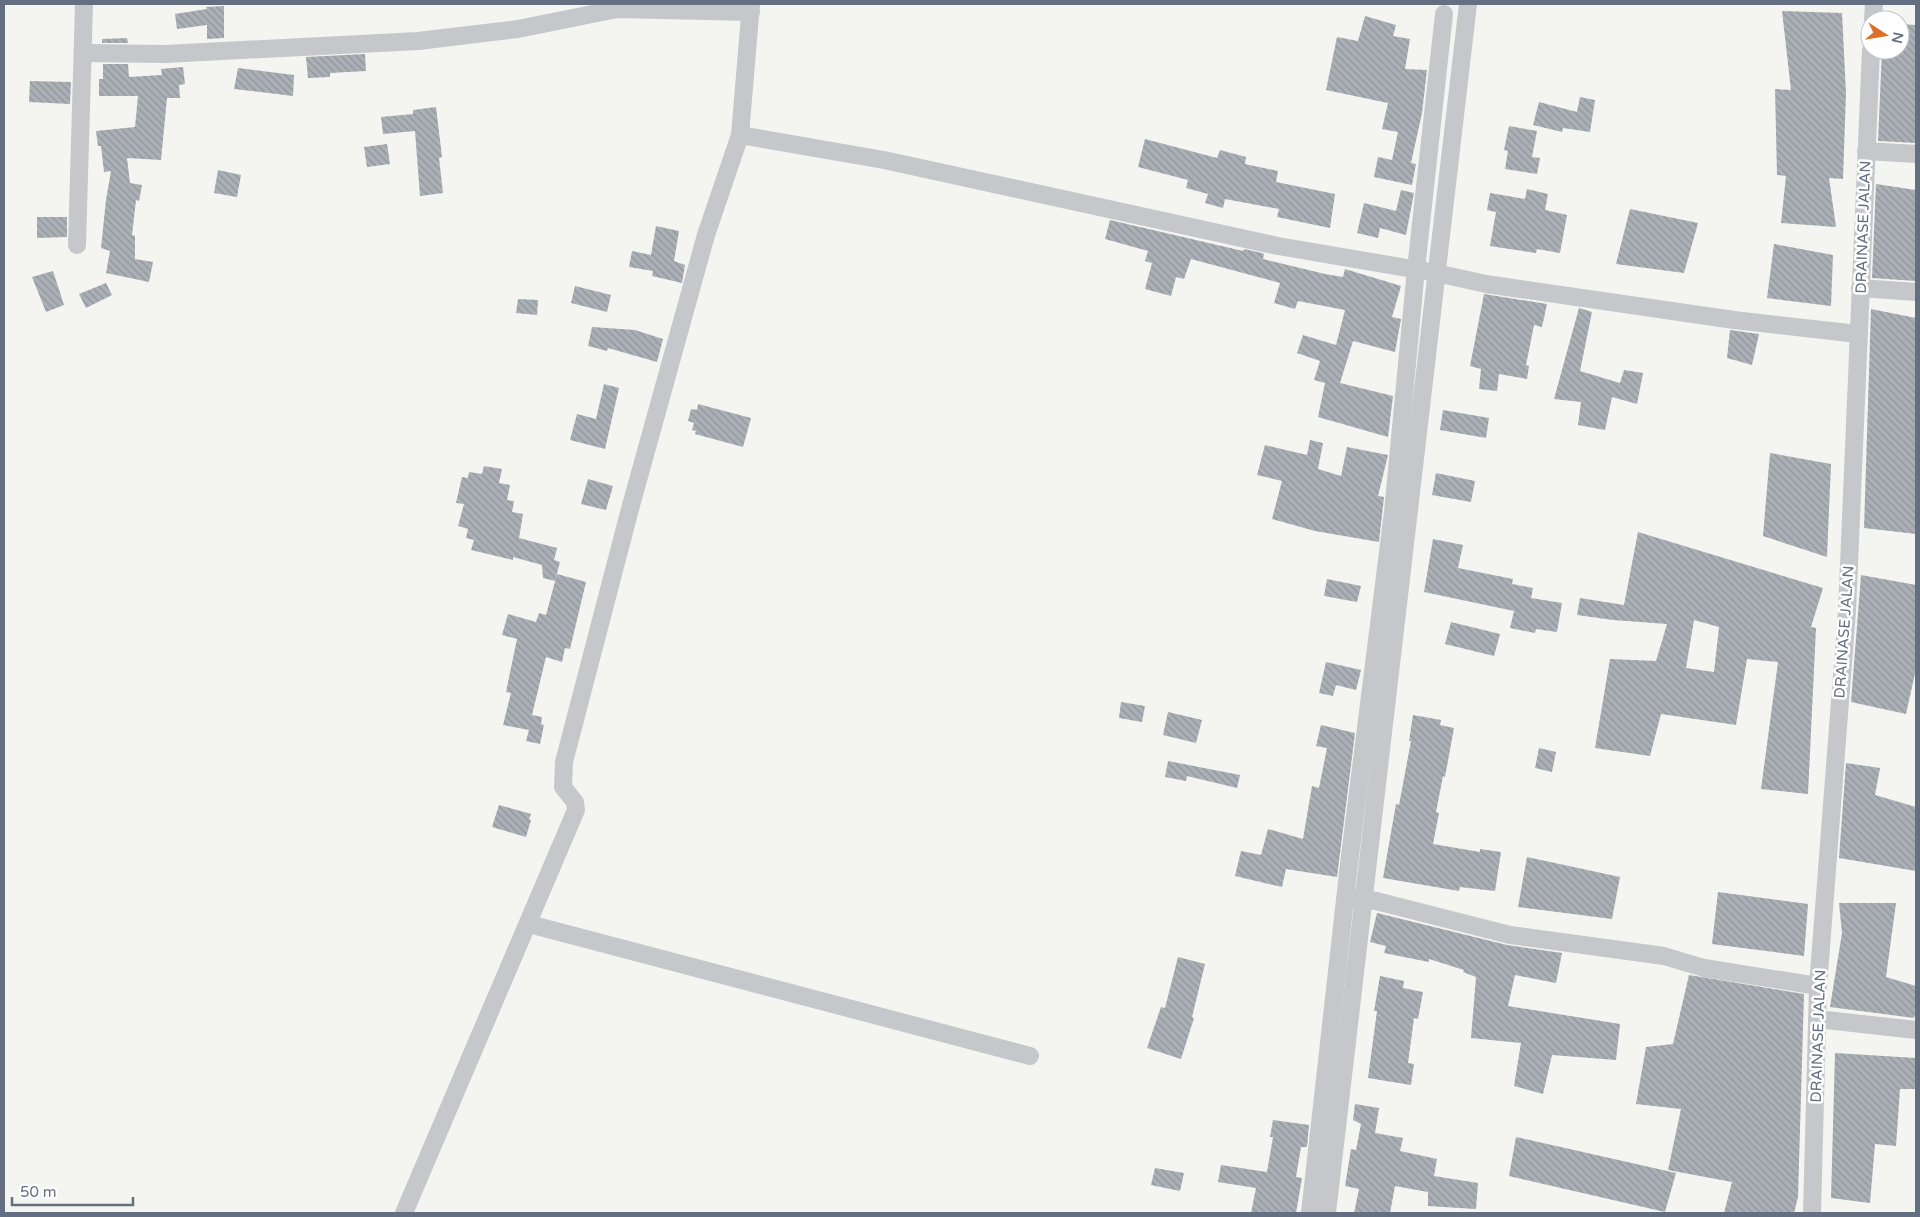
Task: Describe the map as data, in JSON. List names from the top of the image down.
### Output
{
  "streets": {
    "street": ["DRAINASE JALAN"]
  },
  "scale_bar": "50 m",
  "north": "right"
}
